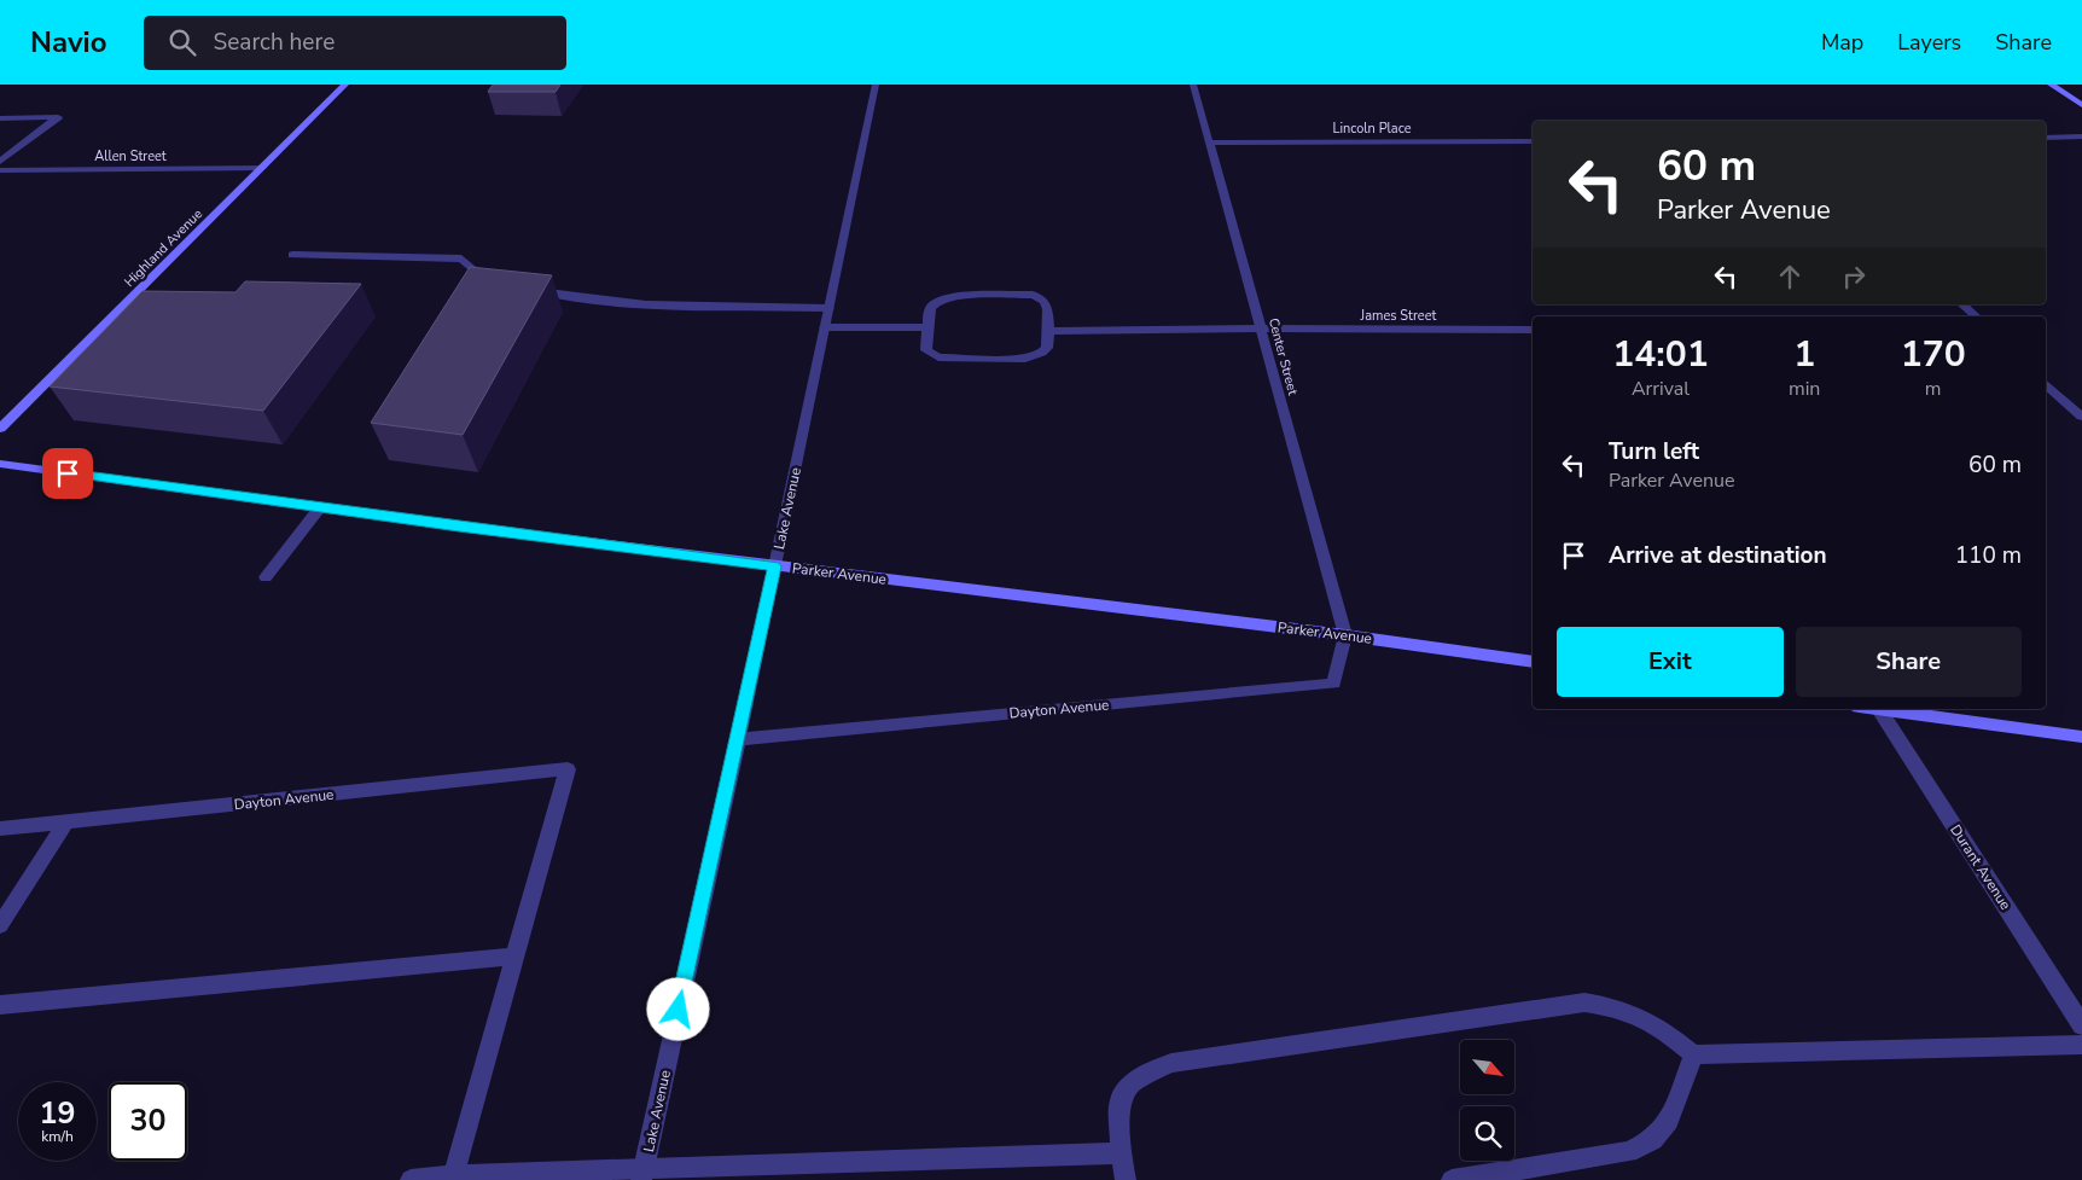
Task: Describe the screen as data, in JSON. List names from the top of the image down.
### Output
{
  "streets": {
    "street": [
      "Lincoln Place",
      "Allen Street",
      "Highland Avenue",
      "James Street",
      "Center Street",
      "Lake Avenue",
      "Parker Avenue",
      "Dayton Avenue",
      "Durant Avenue"
    ]
  },
  "crossings": [
    ["Lincoln Place", "Center Street"],
    ["Allen Street", "Highland Avenue"],
    ["James Street", "Center Street"],
    ["Center Street", "Parker Avenue"],
    ["Center Street", "Dayton Avenue"],
    ["Lake Avenue", "Parker Avenue"],
    ["Lake Avenue", "Dayton Avenue"],
    ["Parker Avenue", "Dayton Avenue"]
  ],
  "north": "bottom right",
  "page": {
    "header": "Navio",
    "search": "Search here",
    "nav": ["Map", "Layers", "Share"],
    "turn": ["60 m", "Parker Avenue"],
    "eta": [
      "14:01",
      "Arrival",
      "1",
      "min",
      "170",
      "m"
    ],
    "list": [
      {
        "name": "Turn left",
        "note": "Parker Avenue",
        "value": "60 m"
      },
      {
        "name": "Arrive at destination",
        "value": "110 m"
      }
    ],
    "buttons": ["Exit", "Share"],
    "speed": "19 km/h",
    "limit": "30"
  }
}
